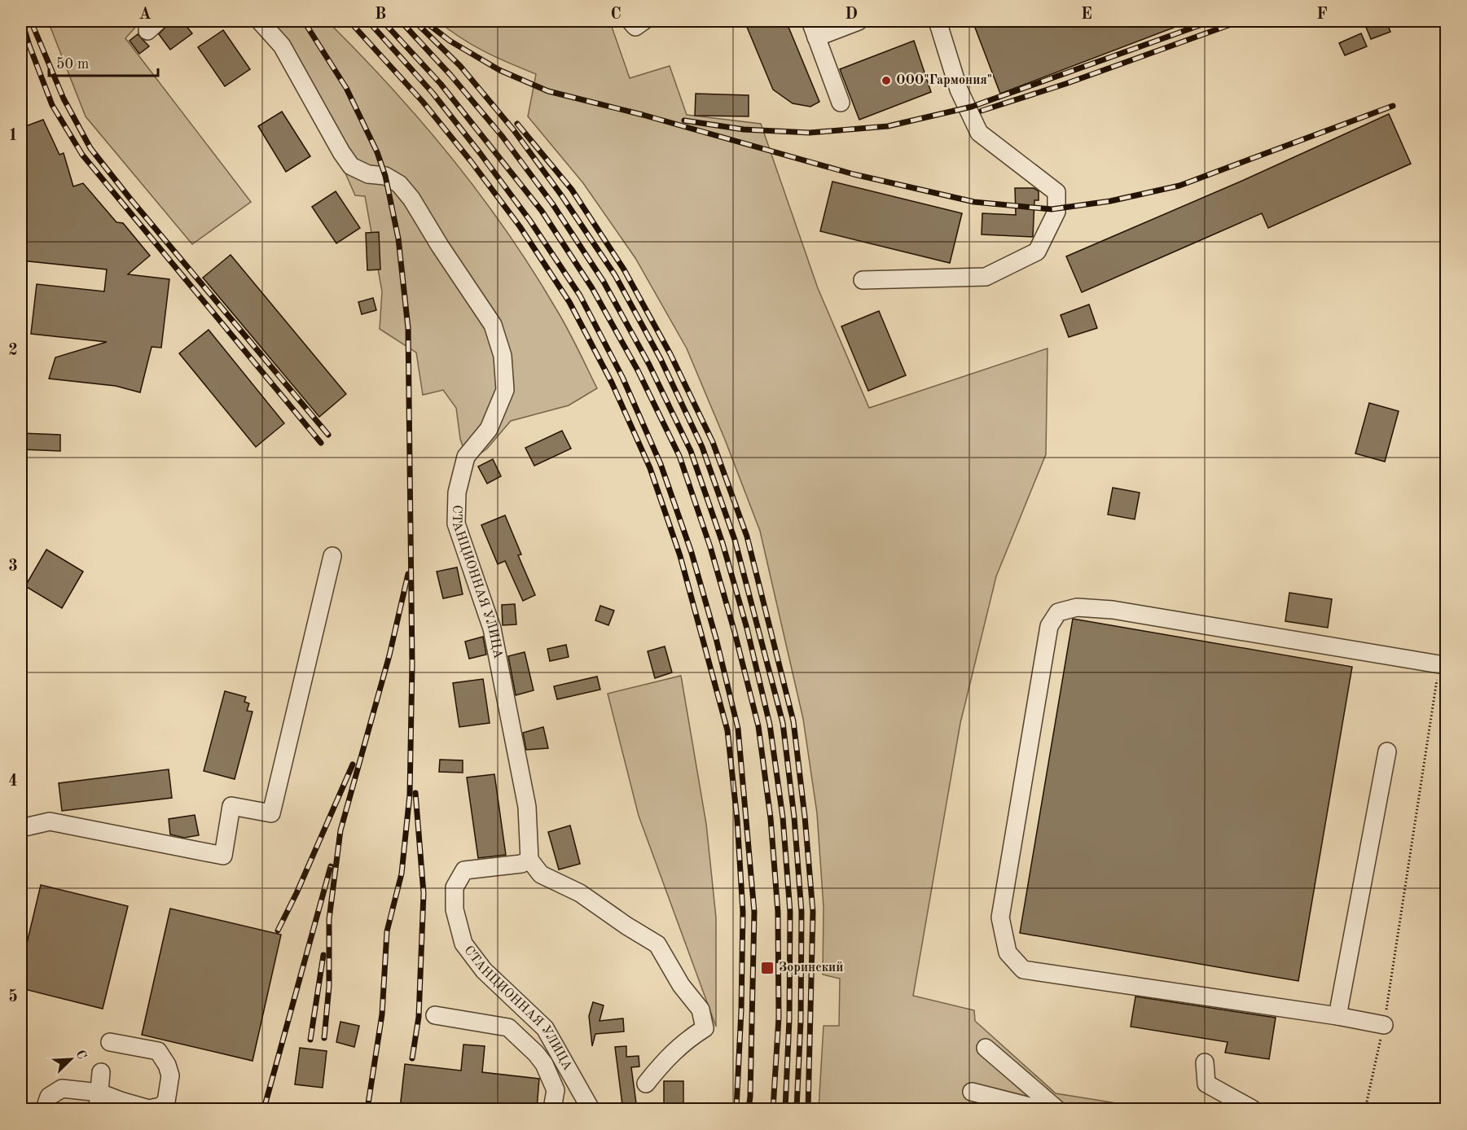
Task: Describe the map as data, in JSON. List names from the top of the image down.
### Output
{
  "streets": {
    "street": ["СТАНЦИОННАЯ УЛИЦА"]
  },
  "places": {
    "other": ["ООО\"Гармония\""],
    "transit": ["Зоринский"]
  },
  "scale_bar": "50 m",
  "north": "top right",
  "grid": {
    "columns": [
      "A",
      "B",
      "C",
      "D",
      "E",
      "F"
    ],
    "rows": [
      "1",
      "2",
      "3",
      "4",
      "5"
    ]
  }
}
